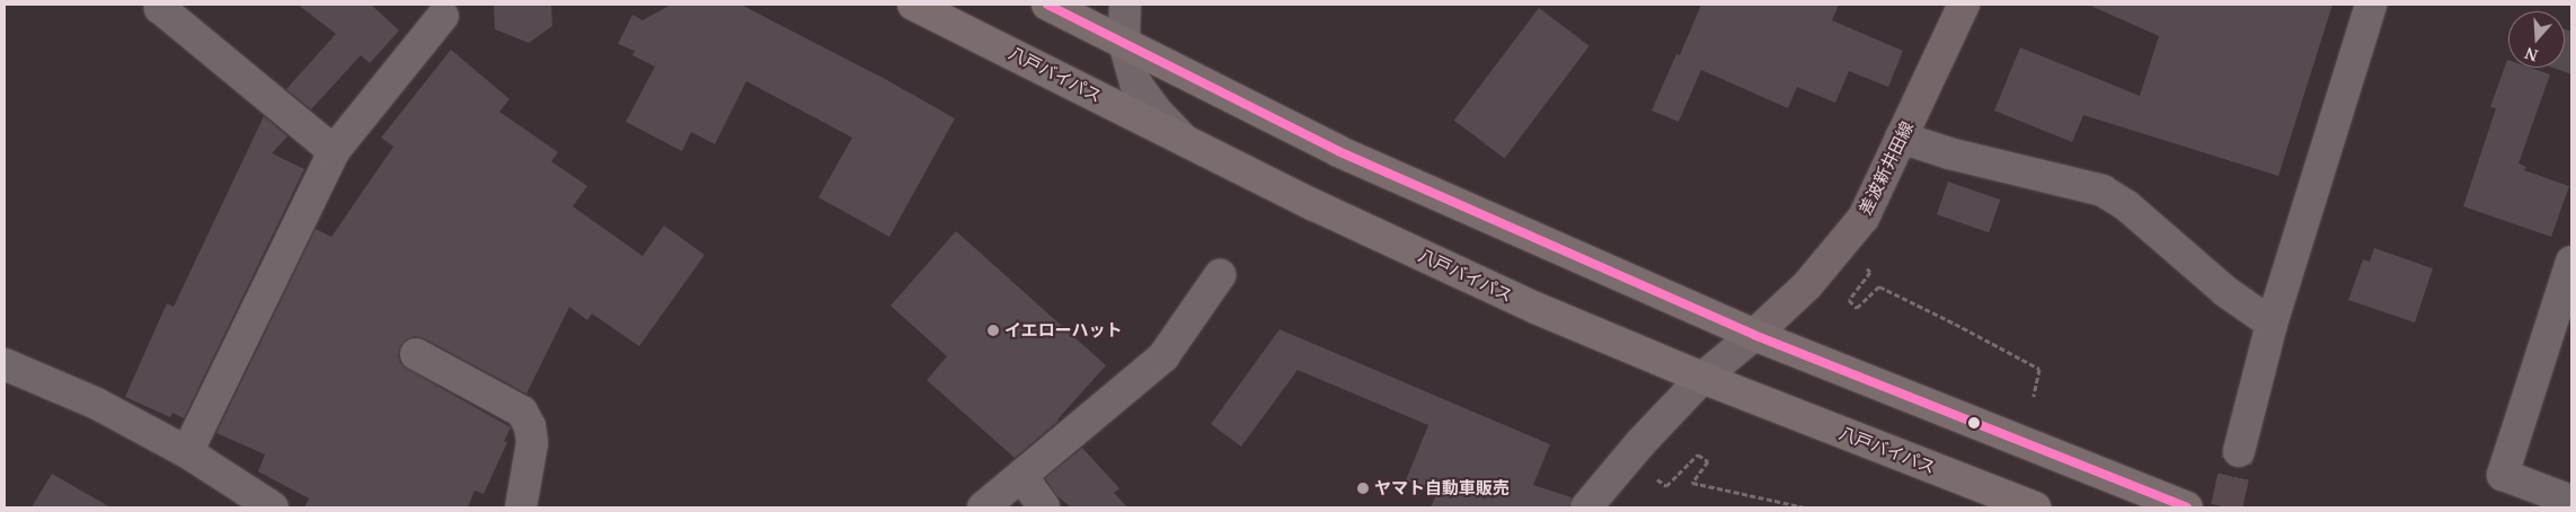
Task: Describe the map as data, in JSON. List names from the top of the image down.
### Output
{
  "streets": {
    "highway": ["八戸バイパス"],
    "main road": ["差波新井田線"]
  },
  "places": ["イエローハット", "ヤマト自動車販売"],
  "north": "bottom"
}
